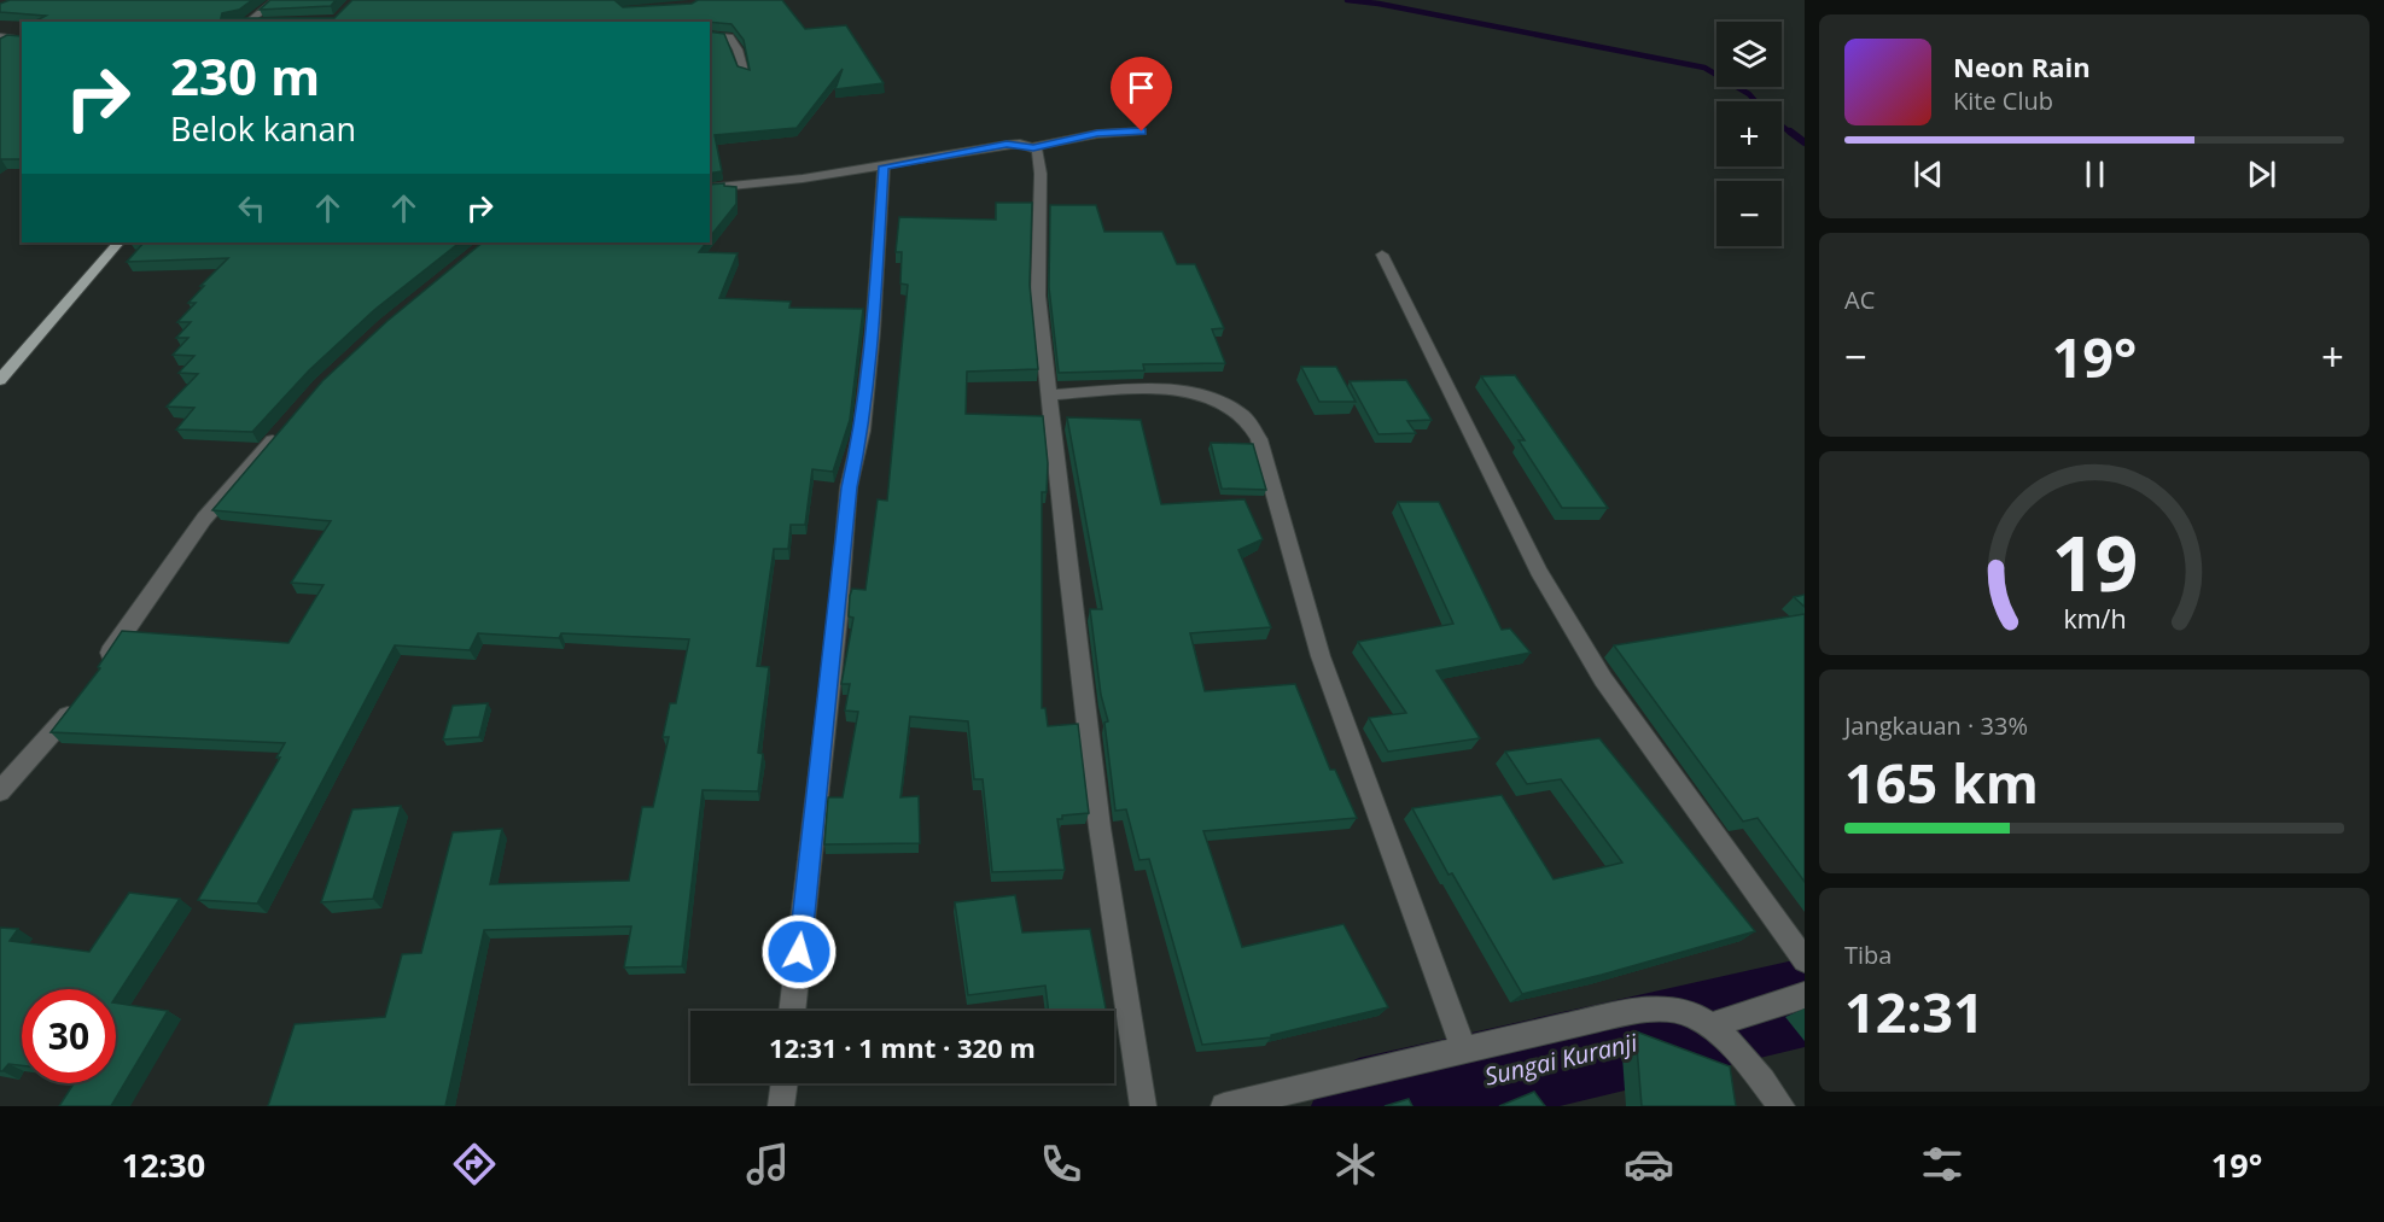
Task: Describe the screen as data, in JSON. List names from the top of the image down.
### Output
{
  "water": ["Sungai Kuranji"],
  "page": {
    "map_buttons": ["+", "−"],
    "turn": ["230 m", "Belok kanan"],
    "song": ["Neon Rain", "Kite Club"],
    "tile": [
      "AC",
      ["Jangkauan · 33%", "165 km"],
      ["Tiba", "12:31"]
    ],
    "heat": ["−", "19°", "+"],
    "limit": "30",
    "trip": "12:31 · 1 mnt · 320 m",
    "tabs": ["12:30", "19°"],
    "gauge": ["19", "km/h"]
  }
}
